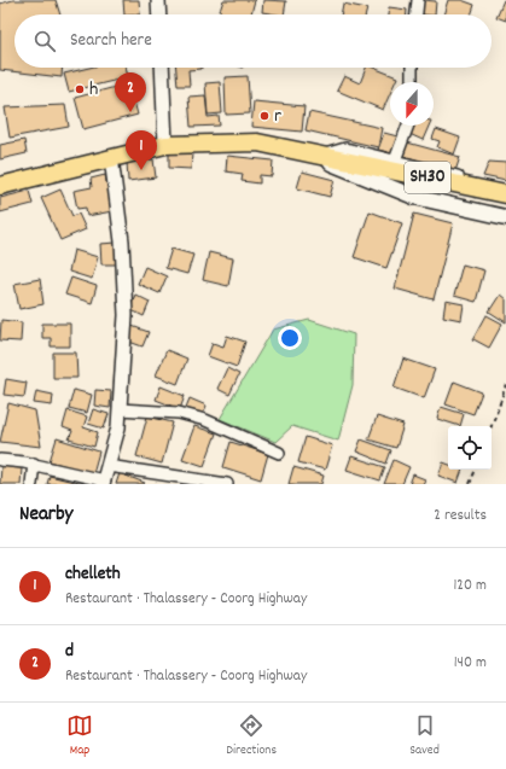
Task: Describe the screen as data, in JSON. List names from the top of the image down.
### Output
{
  "streets": {
    "main road": ["SH30"]
  },
  "places": ["h", "r"],
  "north": "bottom",
  "page": {
    "search": "Search here",
    "pins": ["2", "1"],
    "heading": ["Nearby", "2 results"],
    "list": [
      {
        "mark": "1",
        "name": "chelleth",
        "note": "Restaurant · Thalassery - Coorg Highway",
        "value": "120 m"
      },
      {
        "mark": "2",
        "name": "d",
        "note": "Restaurant · Thalassery - Coorg Highway",
        "value": "140 m"
      }
    ],
    "nav": ["Map", "Directions", "Saved"]
  }
}
